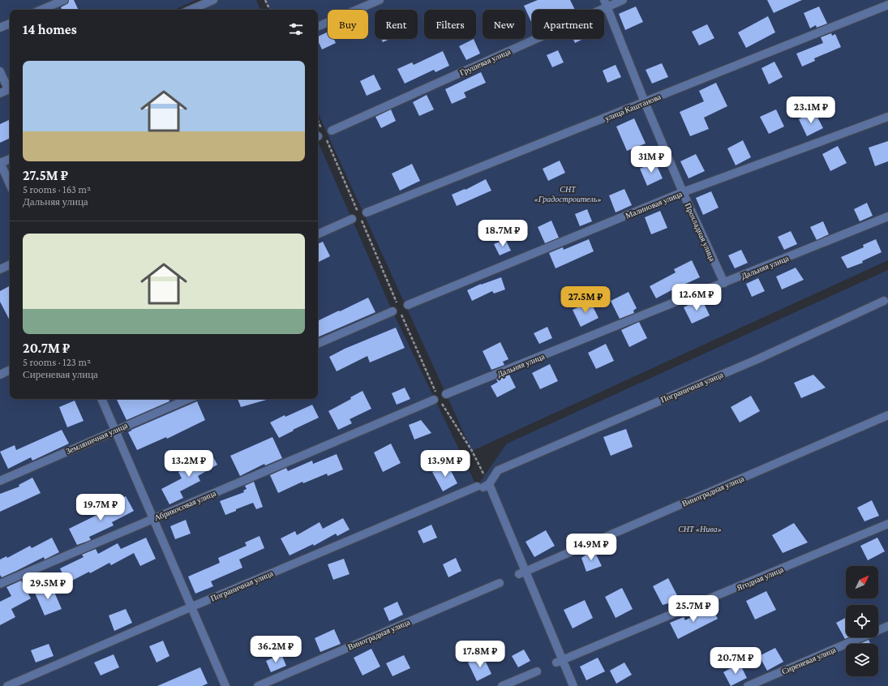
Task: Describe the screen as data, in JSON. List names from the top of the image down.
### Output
{
  "streets": {
    "street": [
      "Грушевая улица",
      "улица Каштанова",
      "Малиновая улица",
      "Прохладная улица",
      "Дальняя улица",
      "Пограничная улица",
      "Земляничная улица",
      "Виноградная улица",
      "Абрикосовая улица",
      "Ягодная улица",
      "Сиреневая улица"
    ]
  },
  "crossings": [
    ["Грушевая улица", "Прохладная улица"],
    ["улица Каштанова", "Прохладная улица"],
    ["Малиновая улица", "Прохладная улица"],
    ["Прохладная улица", "Дальняя улица"]
  ],
  "parks": ["СНТ «Градостроитель»", "СНТ «Нива»"],
  "north": "top right",
  "page": {
    "chip": [
      "Buy",
      "Rent",
      "Filters",
      "New",
      "Apartment"
    ],
    "heading": "14 homes",
    "list": [
      {
        "name": "27.5M ₽",
        "note": "5 rooms · 163 m² · Дальняя улица"
      },
      {
        "name": "20.7M ₽",
        "note": "5 rooms · 123 m² · Сиреневая улица"
      }
    ],
    "price": [
      "23.1M ₽",
      "31M ₽",
      "18.7M ₽",
      "12.6M ₽",
      "27.5M ₽",
      "13.2M ₽",
      "13.9M ₽",
      "19.7M ₽",
      "14.9M ₽",
      "29.5M ₽",
      "25.7M ₽",
      "36.2M ₽",
      "17.8M ₽",
      "20.7M ₽"
    ]
  }
}
